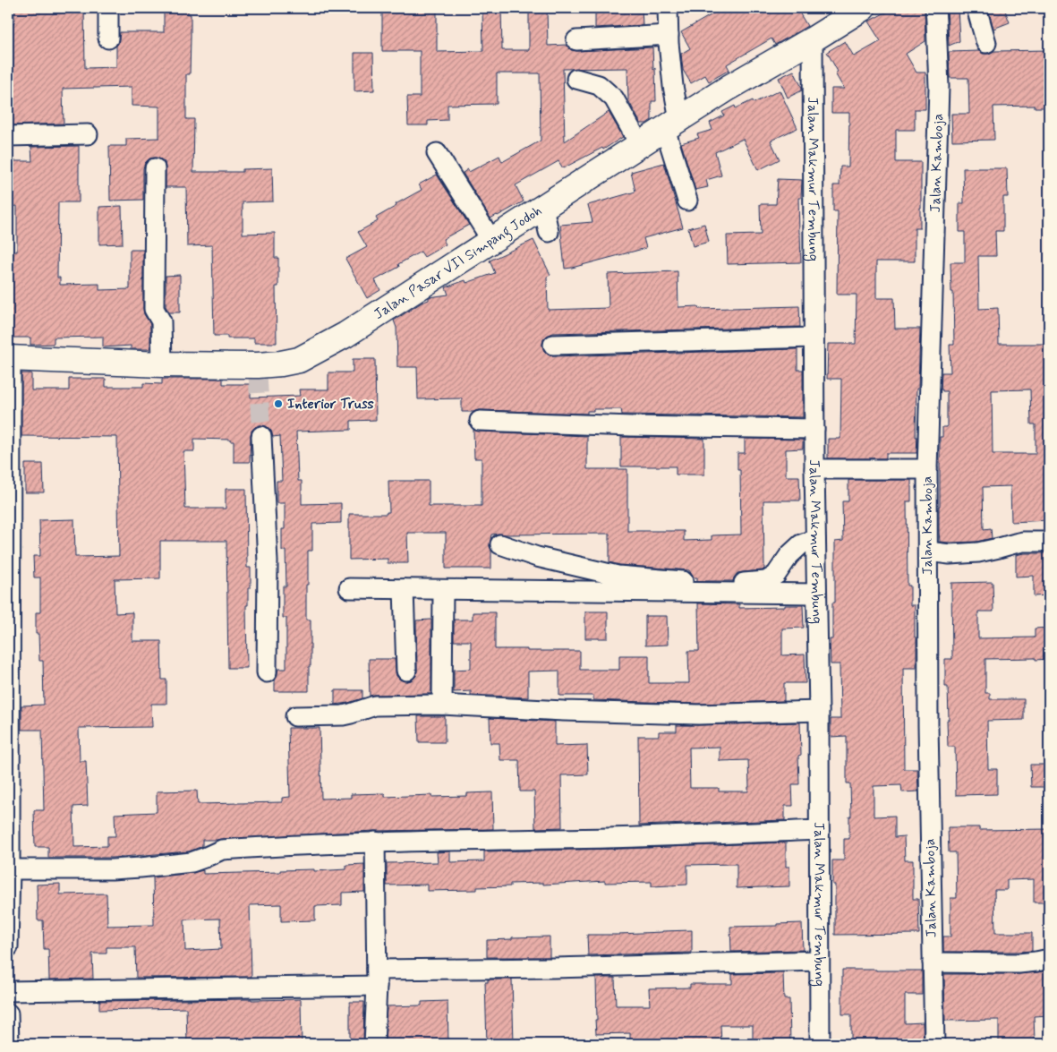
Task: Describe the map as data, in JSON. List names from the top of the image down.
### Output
{
  "streets": {
    "main road": ["Jalan Pasar VII Simpang Jodoh"],
    "street": ["Jalan Kamboja", "Jalan Makmur Tembung"]
  },
  "crossings": [
    ["Jalan Makmur Tembung", "Jalan Pasar VII Simpang Jodoh"]
  ],
  "places": ["Interior Truss"]
}
